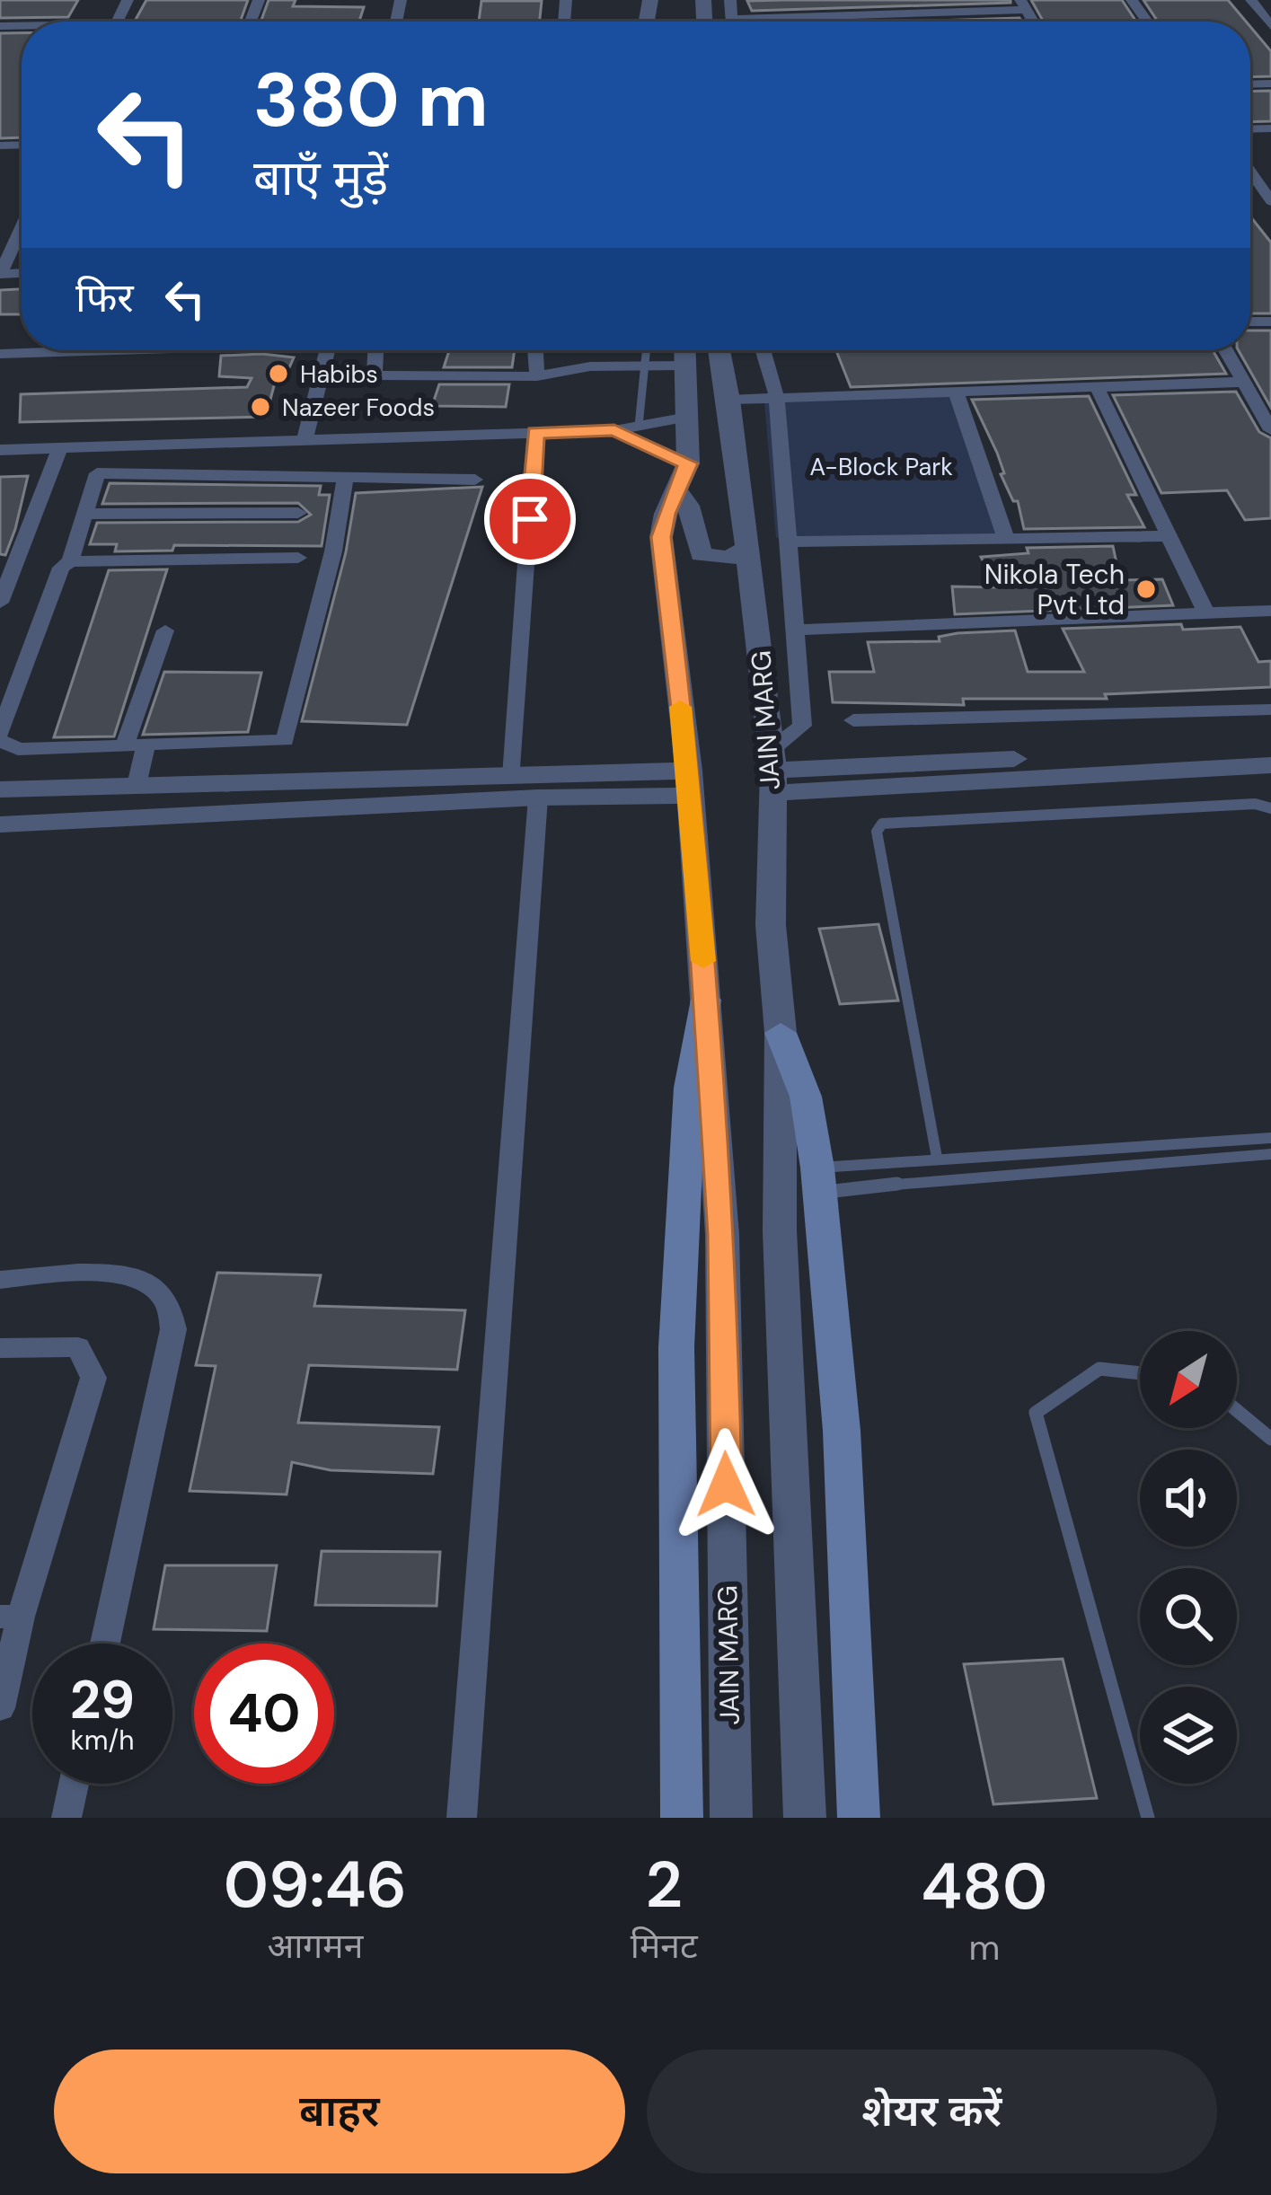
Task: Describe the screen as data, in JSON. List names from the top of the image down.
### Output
{
  "streets": {
    "street": ["JAIN MARG"]
  },
  "parks": ["A-Block Park"],
  "places": ["Habibs", "Nazeer Foods", "Nikola Tech Pvt Ltd"],
  "north": "bottom left",
  "page": {
    "turn": ["380 m", "बाएँ मुड़ें"],
    "then": "फिर",
    "speed": "29 km/h",
    "limit": "40",
    "eta": [
      "09:46",
      "आगमन",
      "2",
      "मिनट",
      "480",
      "m"
    ],
    "buttons": ["बाहर", "शेयर करें"]
  }
}
